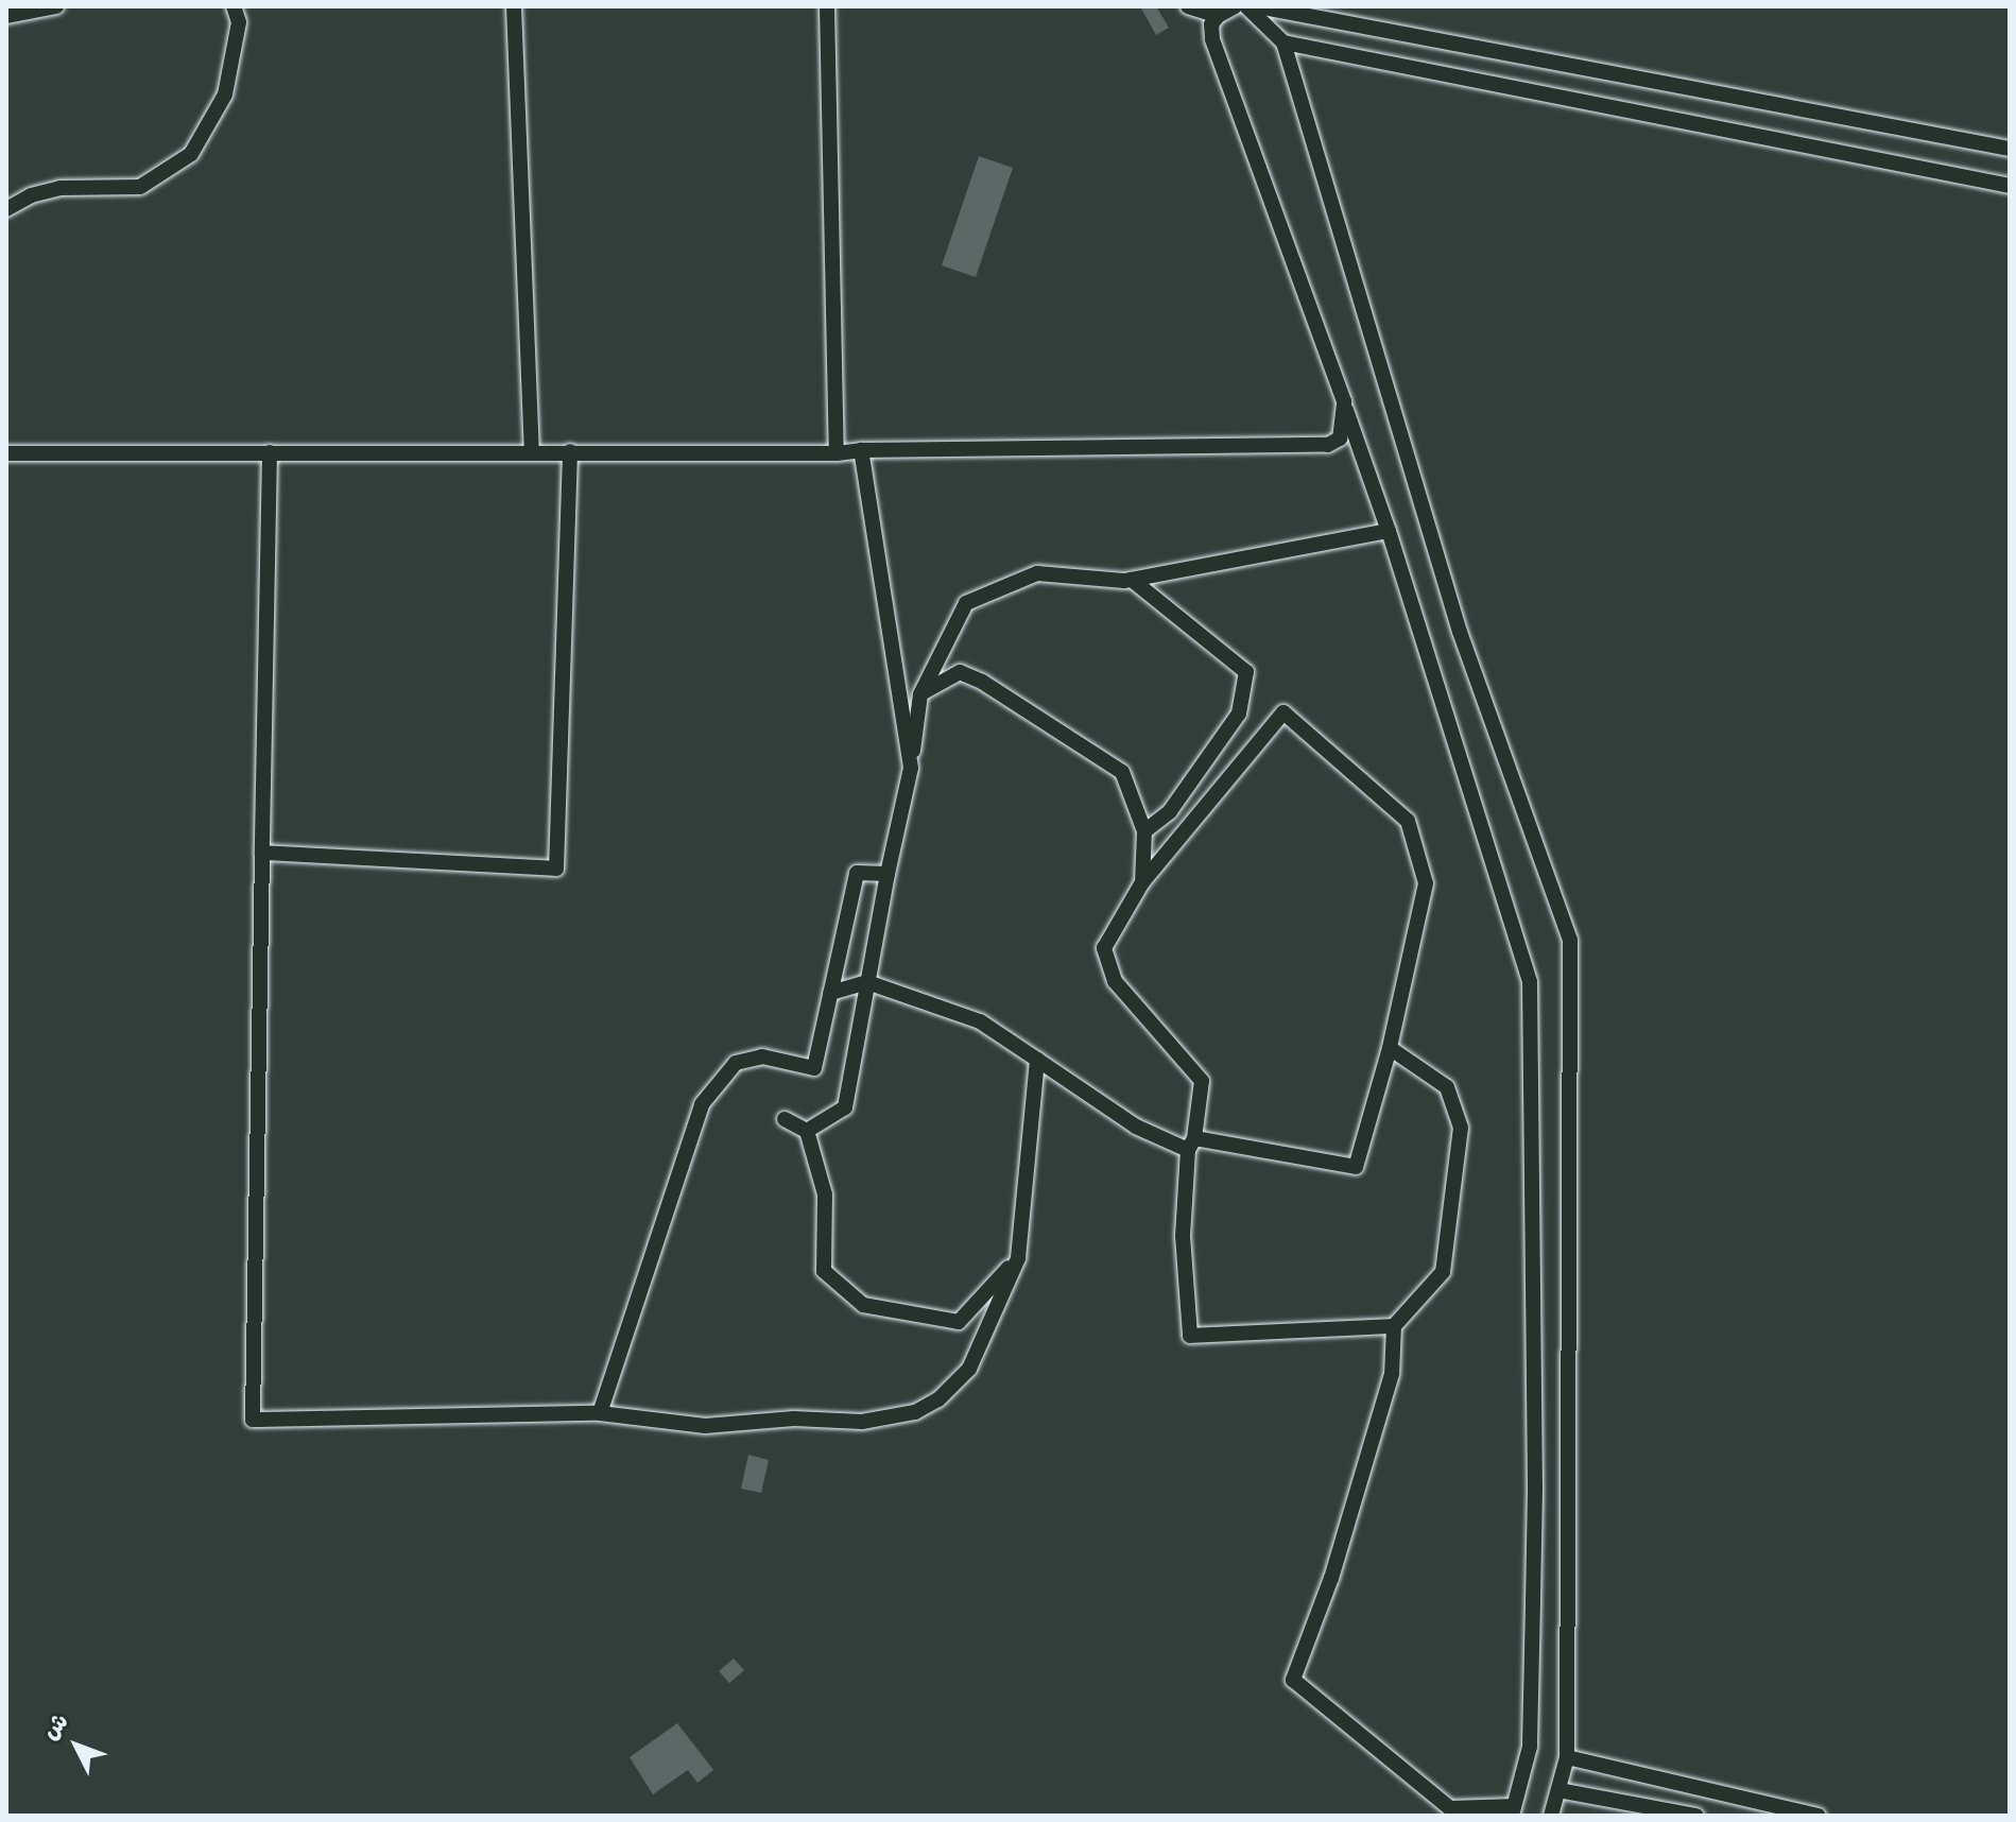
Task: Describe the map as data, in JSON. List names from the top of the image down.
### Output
{
  "north": "top left"
}
